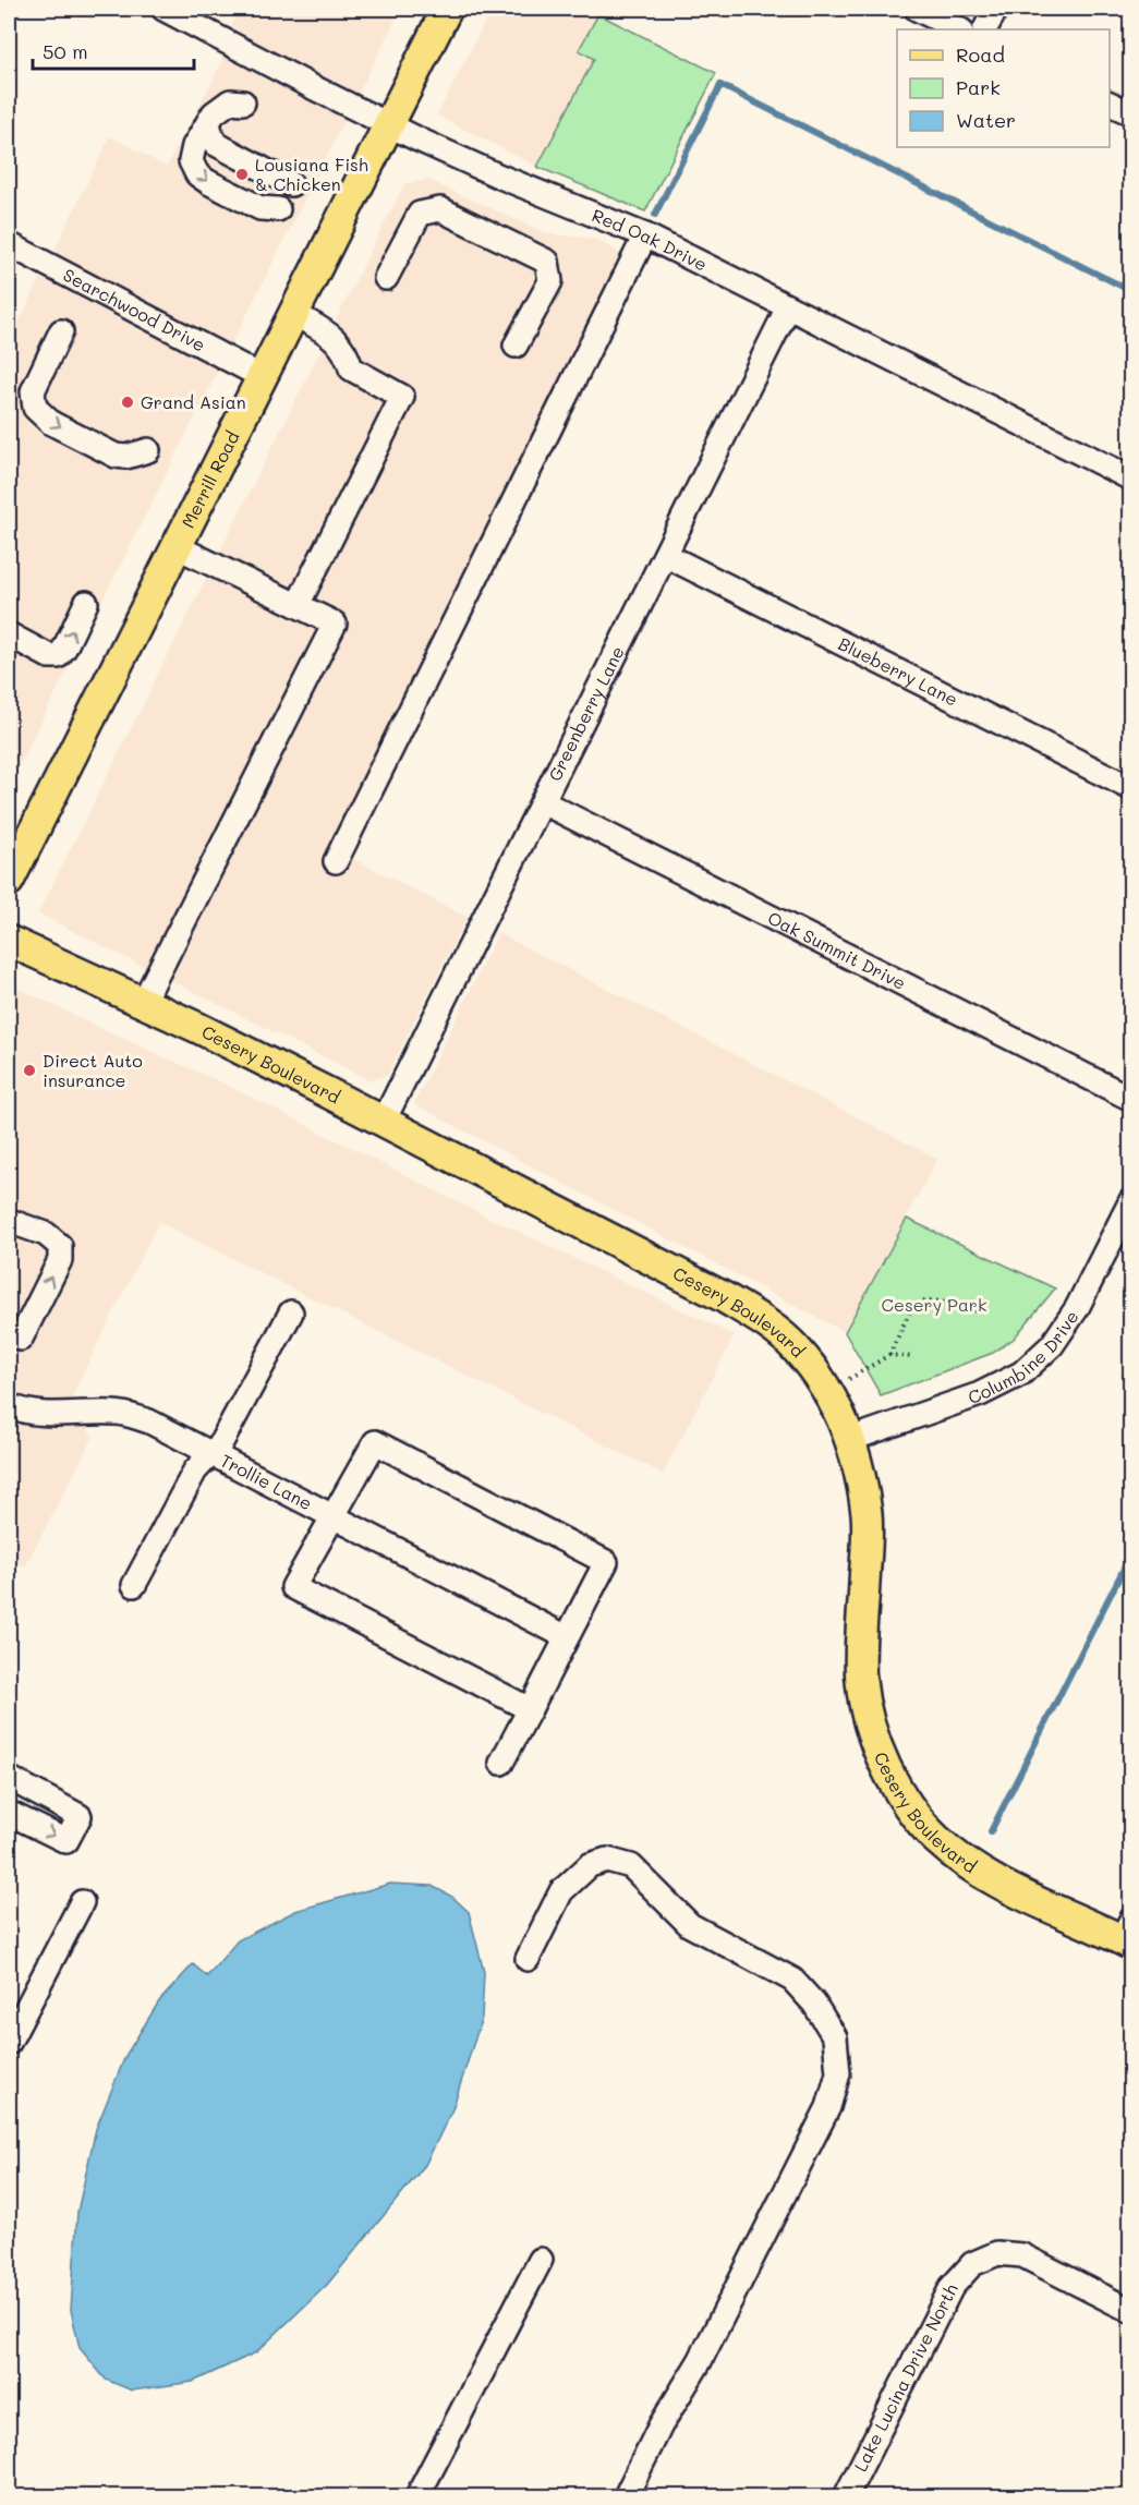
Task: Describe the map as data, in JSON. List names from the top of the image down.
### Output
{
  "streets": {
    "main road": ["Merrill Road", "Cesery Boulevard"],
    "street": [
      "Red Oak Drive",
      "Searchwood Drive",
      "Blueberry Lane",
      "Greenberry Lane",
      "Oak Summit Drive",
      "Columbine Drive",
      "Trollie Lane",
      "Lake Lucina Drive North"
    ]
  },
  "crossings": [
    ["Red Oak Drive", "Merrill Road"],
    ["Red Oak Drive", "Greenberry Lane"],
    ["Searchwood Drive", "Merrill Road"],
    ["Blueberry Lane", "Greenberry Lane"],
    ["Greenberry Lane", "Oak Summit Drive"],
    ["Greenberry Lane", "Cesery Boulevard"],
    ["Cesery Boulevard", "Columbine Drive"]
  ],
  "parks": ["Cesery Park"],
  "places": ["Lousiana Fish & Chicken", "Grand Asian", "Direct Auto insurance"],
  "legend": ["Road", "Park", "Water"],
  "scale_bar": "50 m"
}
